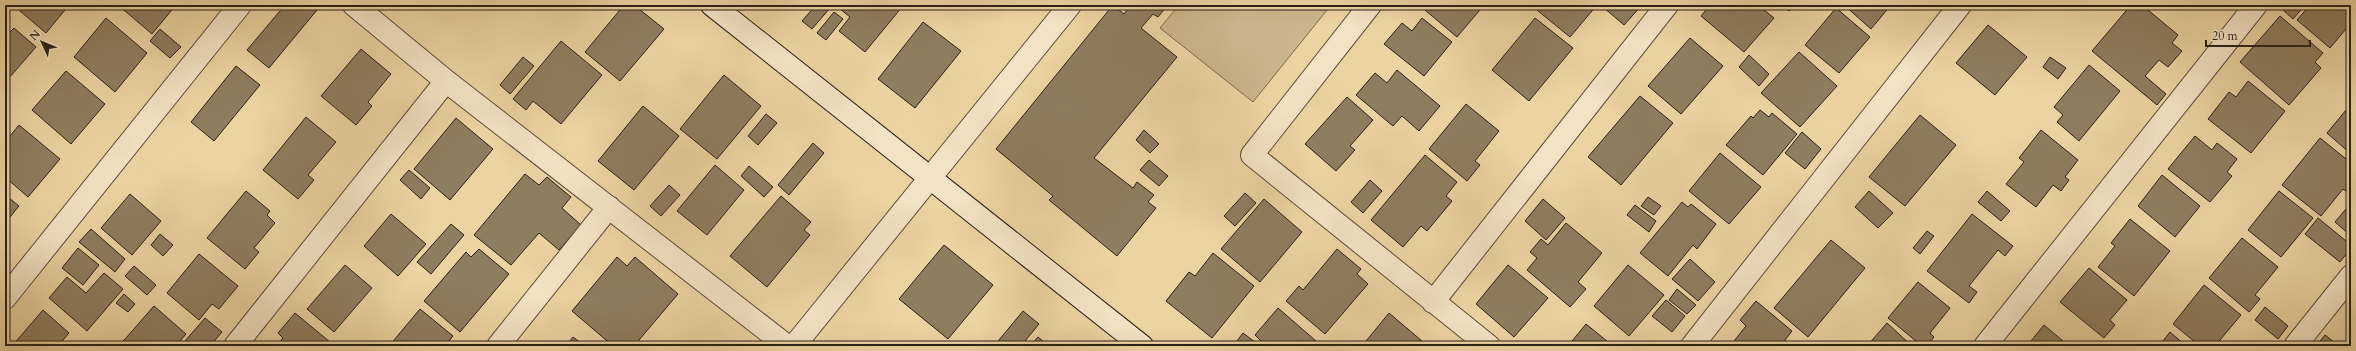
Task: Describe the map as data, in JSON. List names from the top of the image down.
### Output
{
  "scale_bar": "20 m",
  "north": "top left"
}
